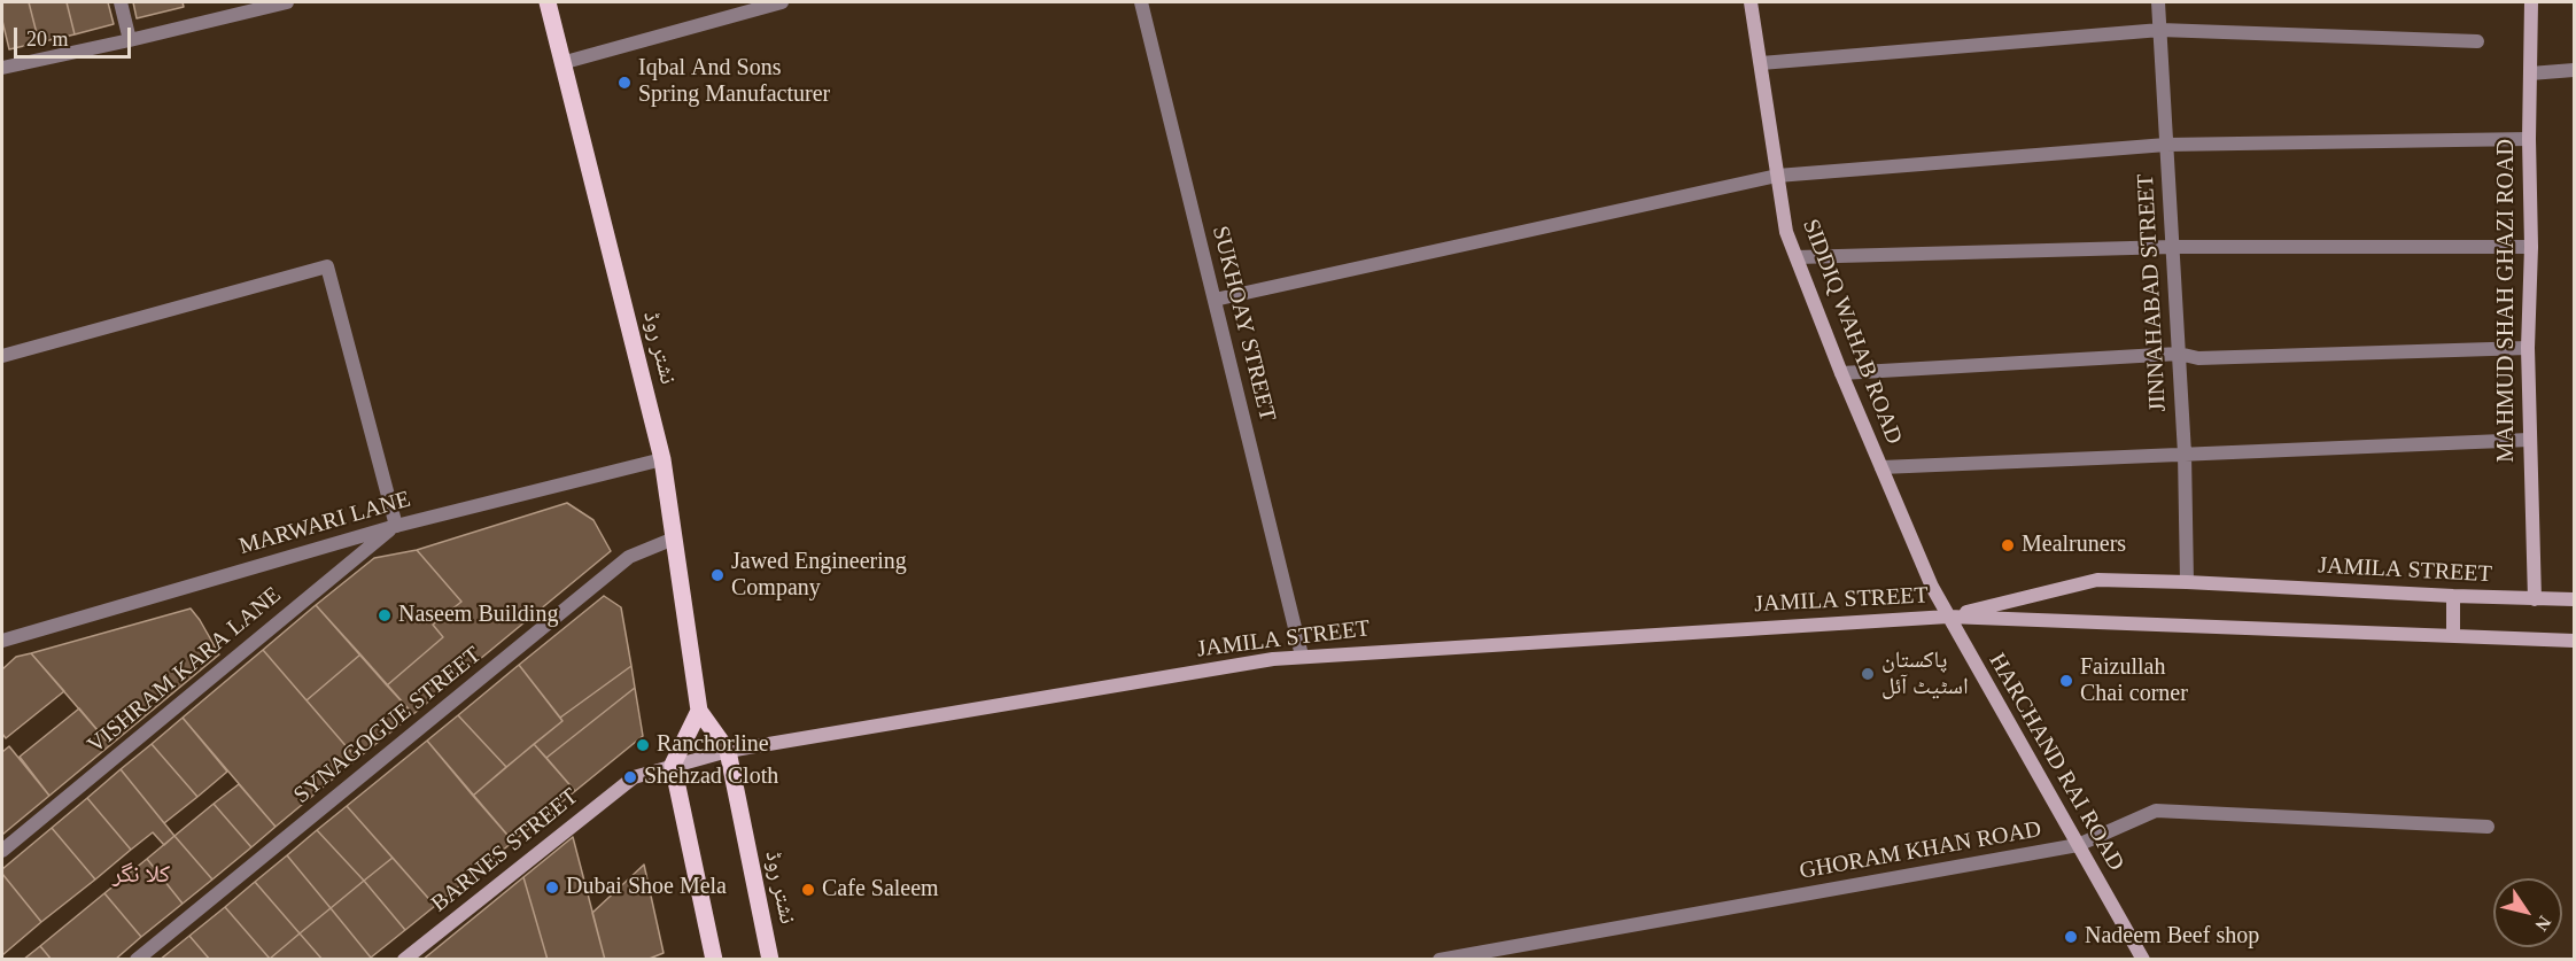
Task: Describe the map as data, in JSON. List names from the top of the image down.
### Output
{
  "streets": {
    "main road": [
      "MAHMUD SHAH GHAZI ROAD",
      "SIDDIQ WAHAB ROAD",
      "نشتر روڈ",
      "JAMILA STREET",
      "HARCHAND RAI ROAD",
      "BARNES STREET"
    ],
    "street": [
      "JINNAHABAD STREET",
      "SUKHOAY STREET",
      "MARWARI LANE",
      "VISHRAM KARA LANE",
      "SYNAGOGUE STREET",
      "GHORAM KHAN ROAD"
    ]
  },
  "crossings": [
    ["JINNAHABAD STREET", "JAMILA STREET"],
    ["MAHMUD SHAH GHAZI ROAD", "JAMILA STREET"],
    ["SUKHOAY STREET", "JAMILA STREET"],
    ["SIDDIQ WAHAB ROAD", "HARCHAND RAI ROAD"],
    ["نشتر روڈ", "MARWARI LANE"],
    ["نشتر روڈ", "JAMILA STREET"],
    ["نشتر روڈ", "SYNAGOGUE STREET"],
    ["MARWARI LANE", "VISHRAM KARA LANE"],
    ["JAMILA STREET", "HARCHAND RAI ROAD"],
    ["JAMILA STREET", "BARNES STREET"],
    ["HARCHAND RAI ROAD", "GHORAM KHAN ROAD"]
  ],
  "districts": ["کلا نگر"],
  "places": [
    "Iqbal And Sons Spring Manufacturer",
    "Mealruners",
    "Jawed Engineering Company",
    "Naseem Building",
    "پاکستان اسٹیٹ آئل",
    "Faizullah Chai corner",
    "Ranchorline",
    "Shehzad Cloth",
    "Dubai Shoe Mela",
    "Cafe Saleem",
    "Nadeem Beef shop"
  ],
  "scale_bar": "20 m",
  "north": "bottom right"
}
